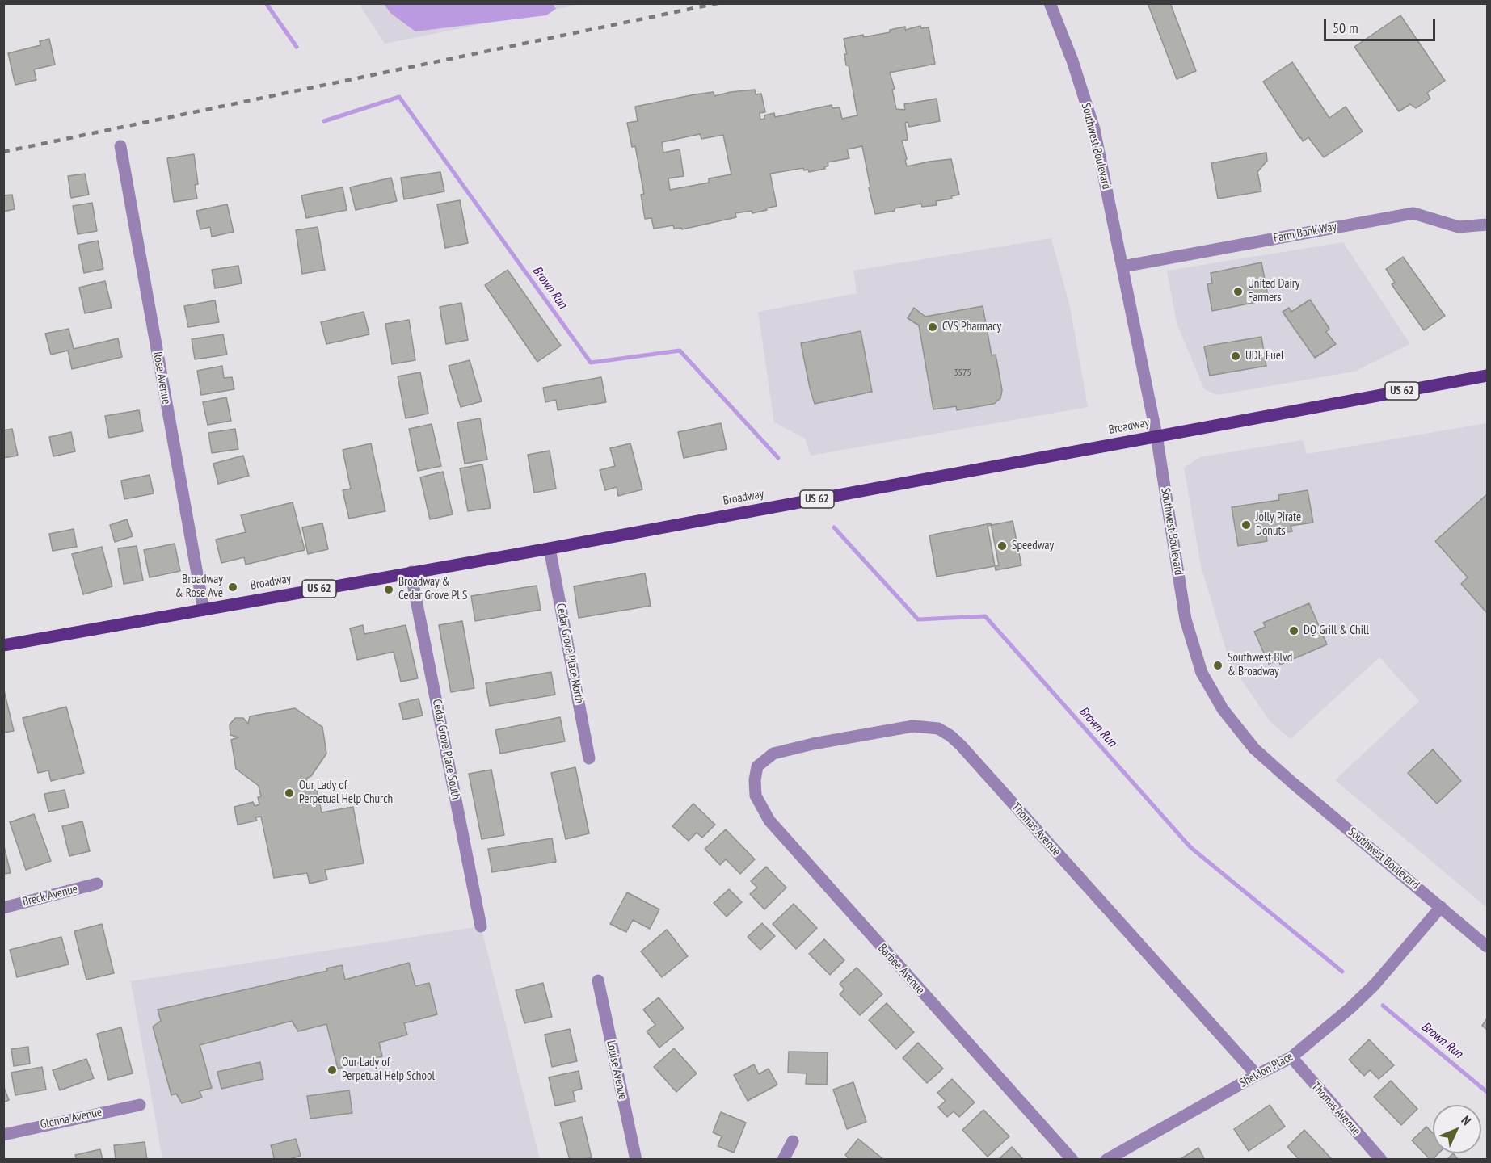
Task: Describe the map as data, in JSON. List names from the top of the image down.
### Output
{
  "streets": {
    "main road": ["US 62", "Broadway"],
    "street": [
      "Southwest Boulevard",
      "Farm Bank Way",
      "Rose Avenue",
      "Cedar Grove Place North",
      "Cedar Grove Place South",
      "Thomas Avenue",
      "Breck Avenue",
      "Barbee Avenue",
      "Louise Avenue",
      "Sheldon Place",
      "Glenna Avenue"
    ]
  },
  "crossings": [
    ["Southwest Boulevard", "Farm Bank Way"],
    ["Southwest Boulevard", "Broadway"],
    ["Southwest Boulevard", "Sheldon Place"],
    ["Rose Avenue", "Broadway"],
    ["Broadway", "Cedar Grove Place North"],
    ["Broadway", "Cedar Grove Place South"],
    ["Thomas Avenue", "Barbee Avenue"],
    ["Thomas Avenue", "Sheldon Place"]
  ],
  "water": ["Brown Run"],
  "places": [
    "United Dairy Farmers",
    "CVS Pharmacy",
    "UDF Fuel",
    "Jolly Pirate Donuts",
    "Speedway",
    "Broadway & Rose Ave",
    "Broadway & Cedar Grove Pl S",
    "DQ Grill & Chill",
    "Southwest Blvd & Broadway",
    "Our Lady of Perpetual Help Church",
    "Our Lady of Perpetual Help School"
  ],
  "house_numbers": ["3575"],
  "scale_bar": "50 m",
  "north": "top right"
}
